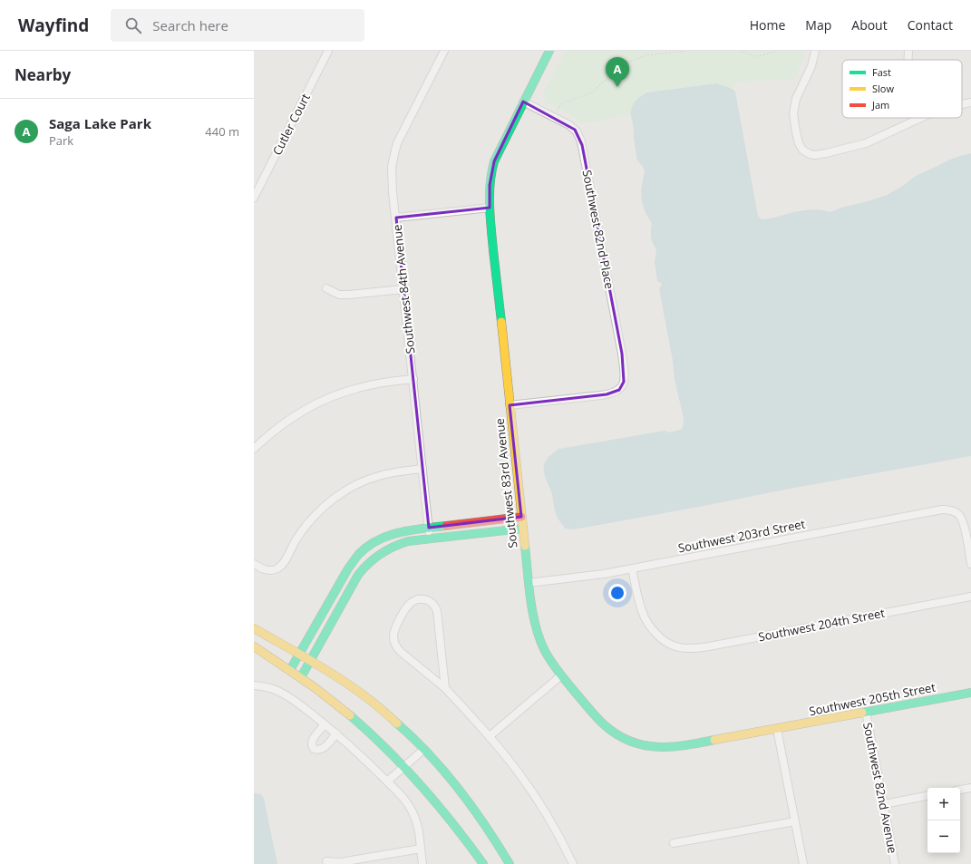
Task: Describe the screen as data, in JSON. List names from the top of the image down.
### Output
{
  "streets": {
    "street": [
      "Cutler Court",
      "Southwest 82nd Place",
      "Southwest 84th Avenue",
      "Southwest 83rd Avenue",
      "Southwest 203rd Street",
      "Southwest 204th Street",
      "Southwest 205th Street",
      "Southwest 82nd Avenue"
    ]
  },
  "crossings": [
    ["Southwest 82nd Place", "Southwest 83rd Avenue"],
    ["Southwest 83rd Avenue", "Southwest 203rd Street"],
    ["Southwest 83rd Avenue", "Southwest 205th Street"],
    ["Southwest 203rd Street", "Southwest 204th Street"],
    ["Southwest 205th Street", "Southwest 82nd Avenue"]
  ],
  "legend": ["Fast", "Slow", "Jam"],
  "page": {
    "header": "Wayfind",
    "search": "Search here",
    "nav": [
      "Home",
      "Map",
      "About",
      "Contact"
    ],
    "heading": "Nearby",
    "pins": "A",
    "list": [
      {
        "mark": "A",
        "name": "Saga Lake Park",
        "note": "Park",
        "value": "440 m"
      }
    ],
    "map_buttons": ["+", "−"]
  }
}
